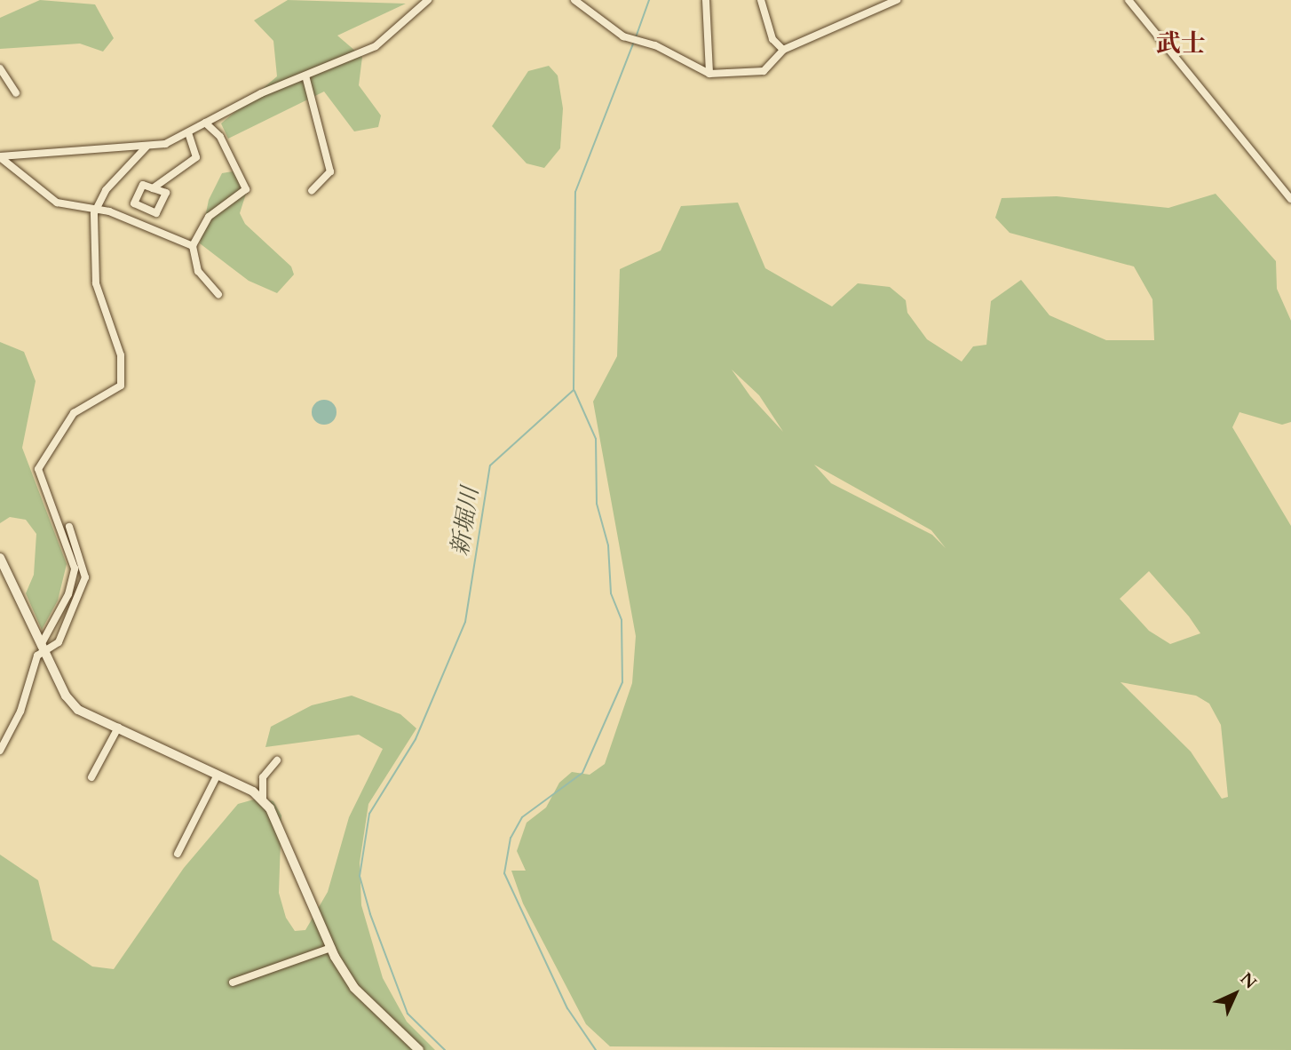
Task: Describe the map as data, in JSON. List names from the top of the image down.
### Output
{
  "districts": ["武士"],
  "water": ["新堀川"],
  "north": "top right"
}
